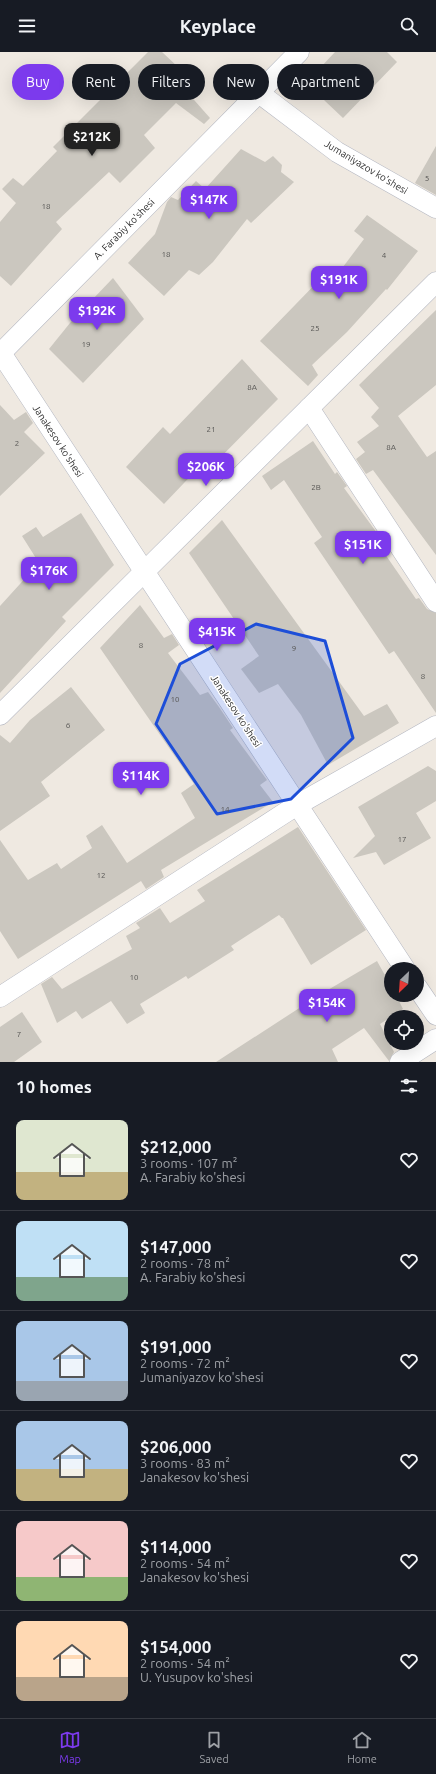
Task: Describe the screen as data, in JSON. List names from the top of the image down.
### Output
{
  "streets": {
    "street": ["Jumaniyazov ko'shesi", "A. Farabiy ko'shesi", "Janakesov ko'shesi"]
  },
  "crossings": [
    ["A. Farabiy ko'shesi", "Janakesov ko'shesi"]
  ],
  "house_numbers": [
    "5",
    "18",
    "18",
    "4",
    "25",
    "19",
    "8A",
    "21",
    "2",
    "8A",
    "2B",
    "8",
    "9",
    "8",
    "10",
    "6",
    "14",
    "17",
    "12",
    "10",
    "7"
  ],
  "north": "bottom left",
  "page": {
    "header": "Keyplace",
    "chip": [
      "Buy",
      "Rent",
      "Filters",
      "New",
      "Apartment"
    ],
    "price": [
      "$212K",
      "$147K",
      "$191K",
      "$192K",
      "$206K",
      "$151K",
      "$176K",
      "$415K",
      "$114K",
      "$154K"
    ],
    "heading": "10 homes",
    "list": [
      {
        "name": "$212,000",
        "note": "3 rooms · 107 m² · A. Farabiy ko'shesi"
      },
      {
        "name": "$147,000",
        "note": "2 rooms · 78 m² · A. Farabiy ko'shesi"
      },
      {
        "name": "$191,000",
        "note": "2 rooms · 72 m² · Jumaniyazov ko'shesi"
      },
      {
        "name": "$206,000",
        "note": "3 rooms · 83 m² · Janakesov ko'shesi"
      },
      {
        "name": "$114,000",
        "note": "2 rooms · 54 m² · Janakesov ko'shesi"
      },
      {
        "name": "$154,000",
        "note": "2 rooms · 54 m² · U. Yusupov ko'shesi"
      }
    ],
    "tabs": ["Map", "Saved", "Home"]
  }
}
